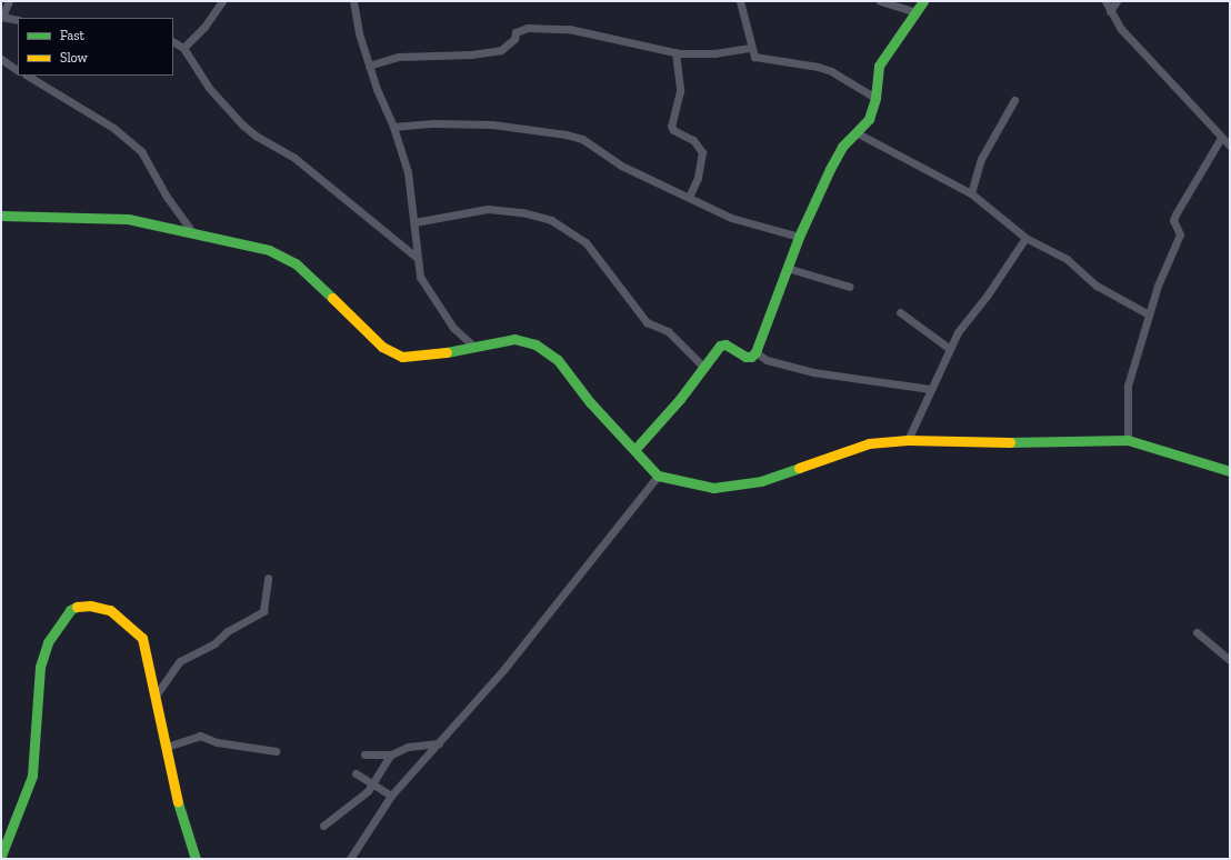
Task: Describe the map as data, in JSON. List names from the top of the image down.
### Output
{
  "legend": ["Fast", "Slow"]
}
